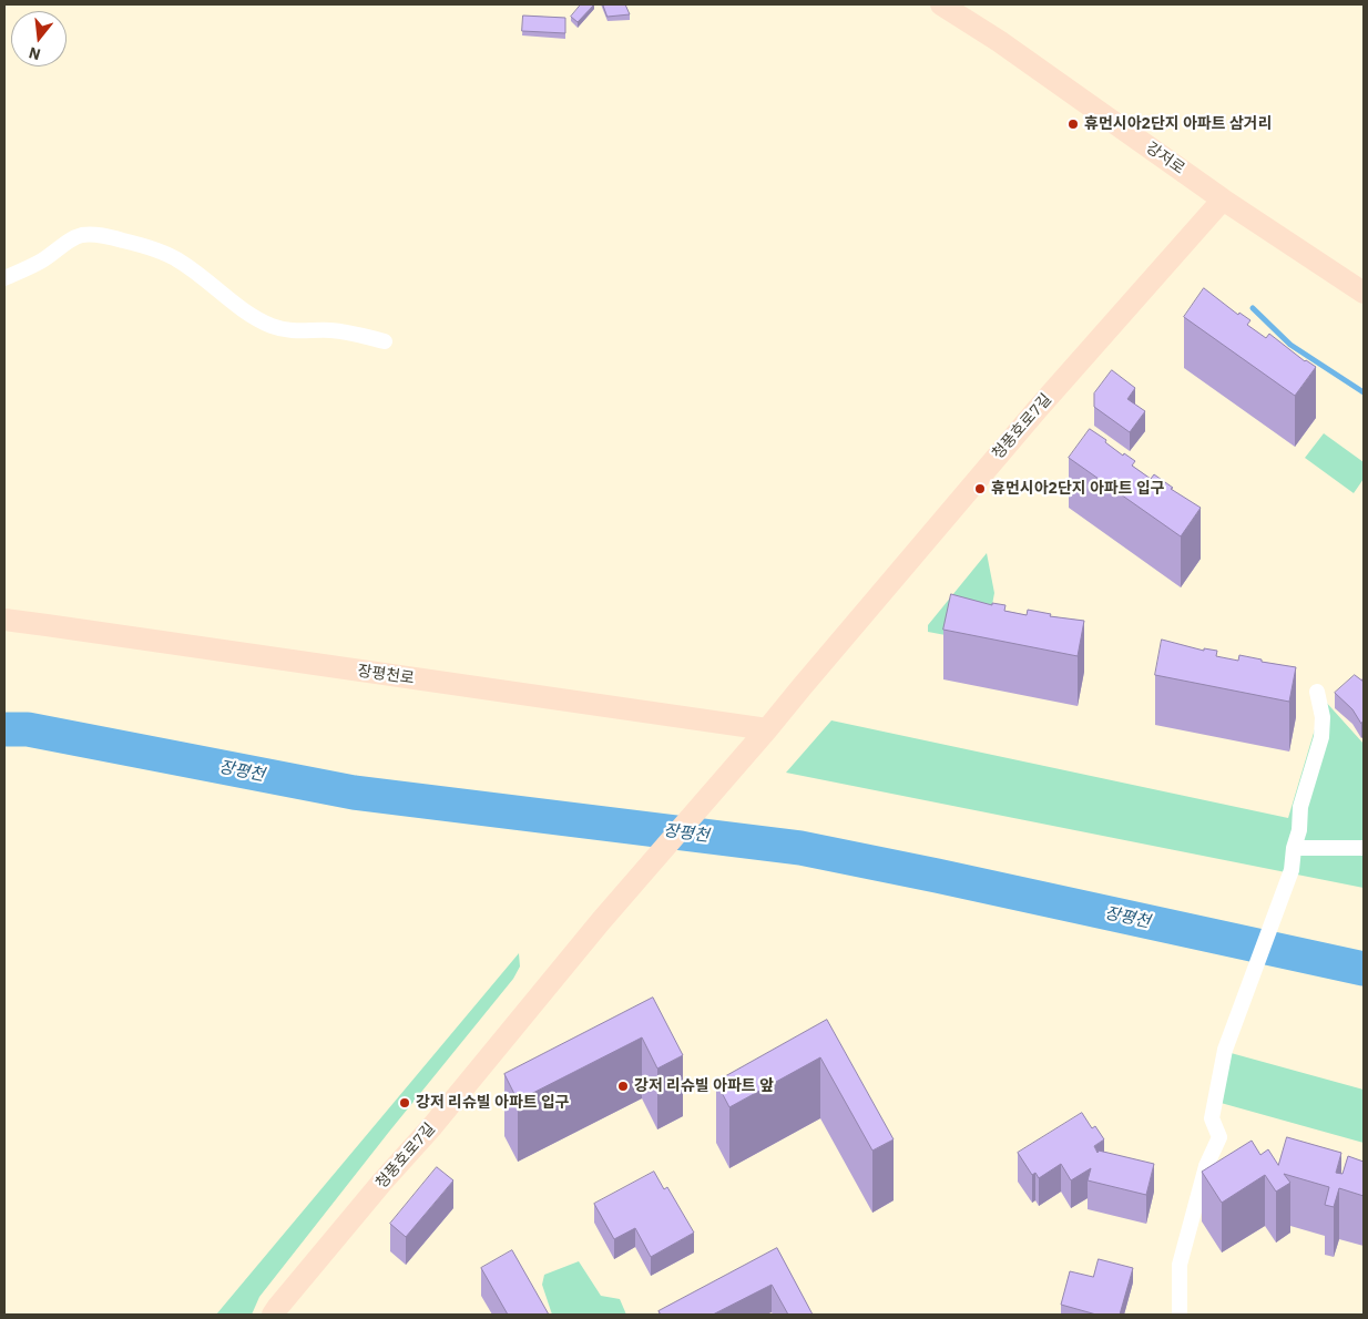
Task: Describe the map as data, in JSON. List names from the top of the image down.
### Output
{
  "streets": {
    "street": ["강저로", "청풍호로7길", "장평천로"]
  },
  "crossings": [
    ["강저로", "청풍호로7길"],
    ["청풍호로7길", "장평천로"]
  ],
  "water": ["장평천"],
  "places": [
    "휴먼시아2단지 아파트 삼거리",
    "휴먼시아2단지 아파트 입구",
    "강저 리슈빌 아파트 앞",
    "강저 리슈빌 아파트 입구"
  ],
  "north": "bottom"
}
